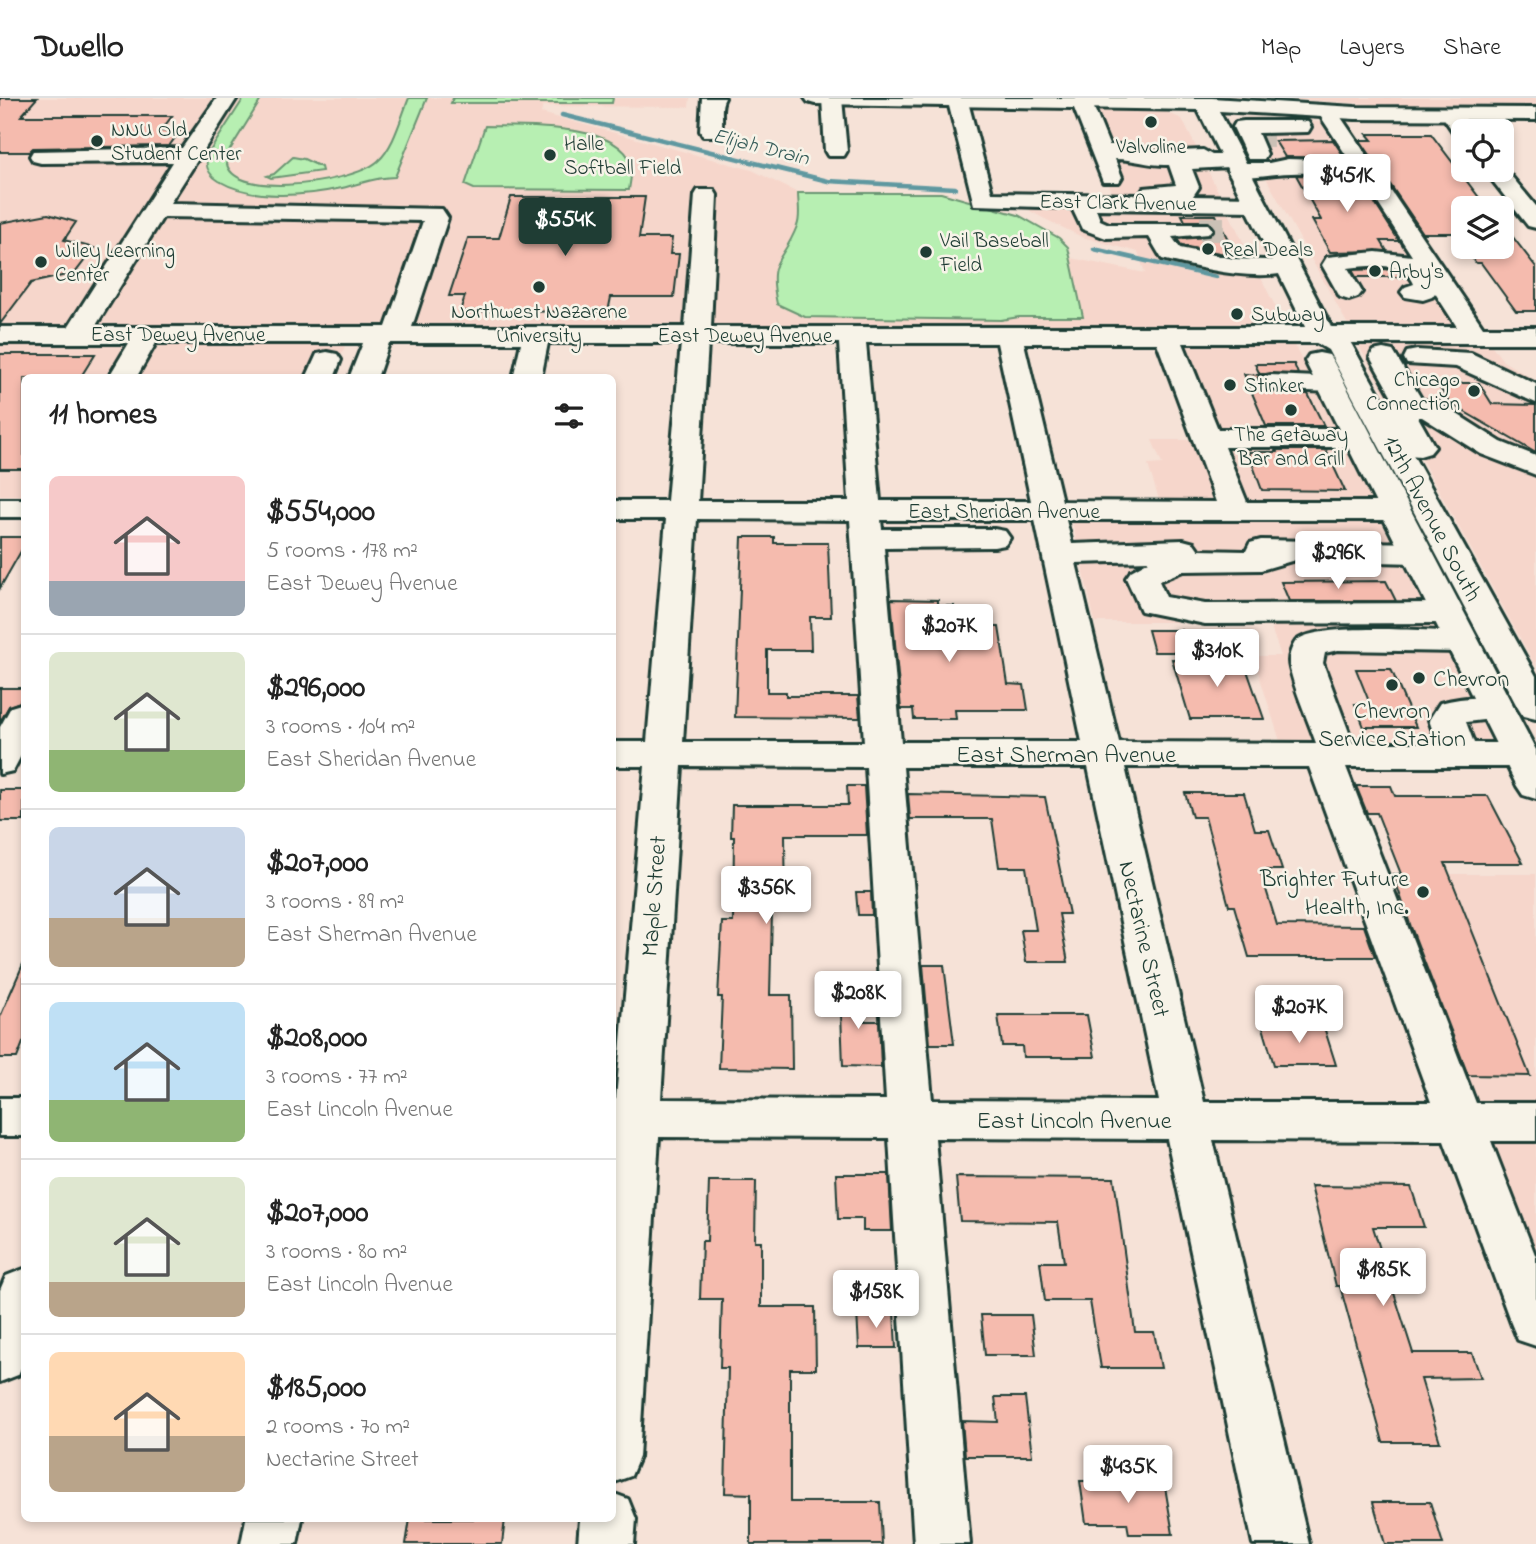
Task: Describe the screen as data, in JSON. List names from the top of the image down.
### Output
{
  "streets": {
    "street": [
      "East Clark Avenue",
      "East Dewey Avenue",
      "East Sheridan Avenue",
      "12th Avenue South",
      "East Sherman Avenue",
      "Maple Street",
      "Nectarine Street",
      "East Lincoln Avenue"
    ]
  },
  "crossings": [
    ["East Clark Avenue", "12th Avenue South"],
    ["East Dewey Avenue", "Maple Street"],
    ["East Dewey Avenue", "Nectarine Street"],
    ["East Sheridan Avenue", "12th Avenue South"],
    ["East Sheridan Avenue", "Maple Street"],
    ["East Sheridan Avenue", "Nectarine Street"],
    ["12th Avenue South", "East Sherman Avenue"],
    ["East Sherman Avenue", "Maple Street"],
    ["East Sherman Avenue", "Nectarine Street"],
    ["Maple Street", "East Lincoln Avenue"],
    ["Nectarine Street", "East Lincoln Avenue"]
  ],
  "water": ["Elijah Drain"],
  "places": [
    "Valvoline",
    "NNU Old Student Center",
    "Halle Softball Field",
    "Real Deals",
    "Vail Baseball Field",
    "Wiley Learning Center",
    "Arby's",
    "Northwest Nazarene University",
    "Subway",
    "Stinker",
    "Chicago Connection",
    "The Getaway Bar and Grill",
    "Chevron",
    "Chevron Service Station",
    "Brighter Future Health, Inc."
  ],
  "page": {
    "header": "Dwello",
    "nav": ["Map", "Layers", "Share"],
    "price": [
      "$451K",
      "$554K",
      "$296K",
      "$207K",
      "$310K",
      "$356K",
      "$208K",
      "$207K",
      "$185K",
      "$158K",
      "$435K"
    ],
    "heading": "11 homes",
    "list": [
      {
        "name": "$554,000",
        "note": "5 rooms · 178 m² · East Dewey Avenue"
      },
      {
        "name": "$296,000",
        "note": "3 rooms · 104 m² · East Sheridan Avenue"
      },
      {
        "name": "$207,000",
        "note": "3 rooms · 89 m² · East Sherman Avenue"
      },
      {
        "name": "$208,000",
        "note": "3 rooms · 77 m² · East Lincoln Avenue"
      },
      {
        "name": "$207,000",
        "note": "3 rooms · 80 m² · East Lincoln Avenue"
      },
      {
        "name": "$185,000",
        "note": "2 rooms · 70 m² · Nectarine Street"
      }
    ]
  }
}
